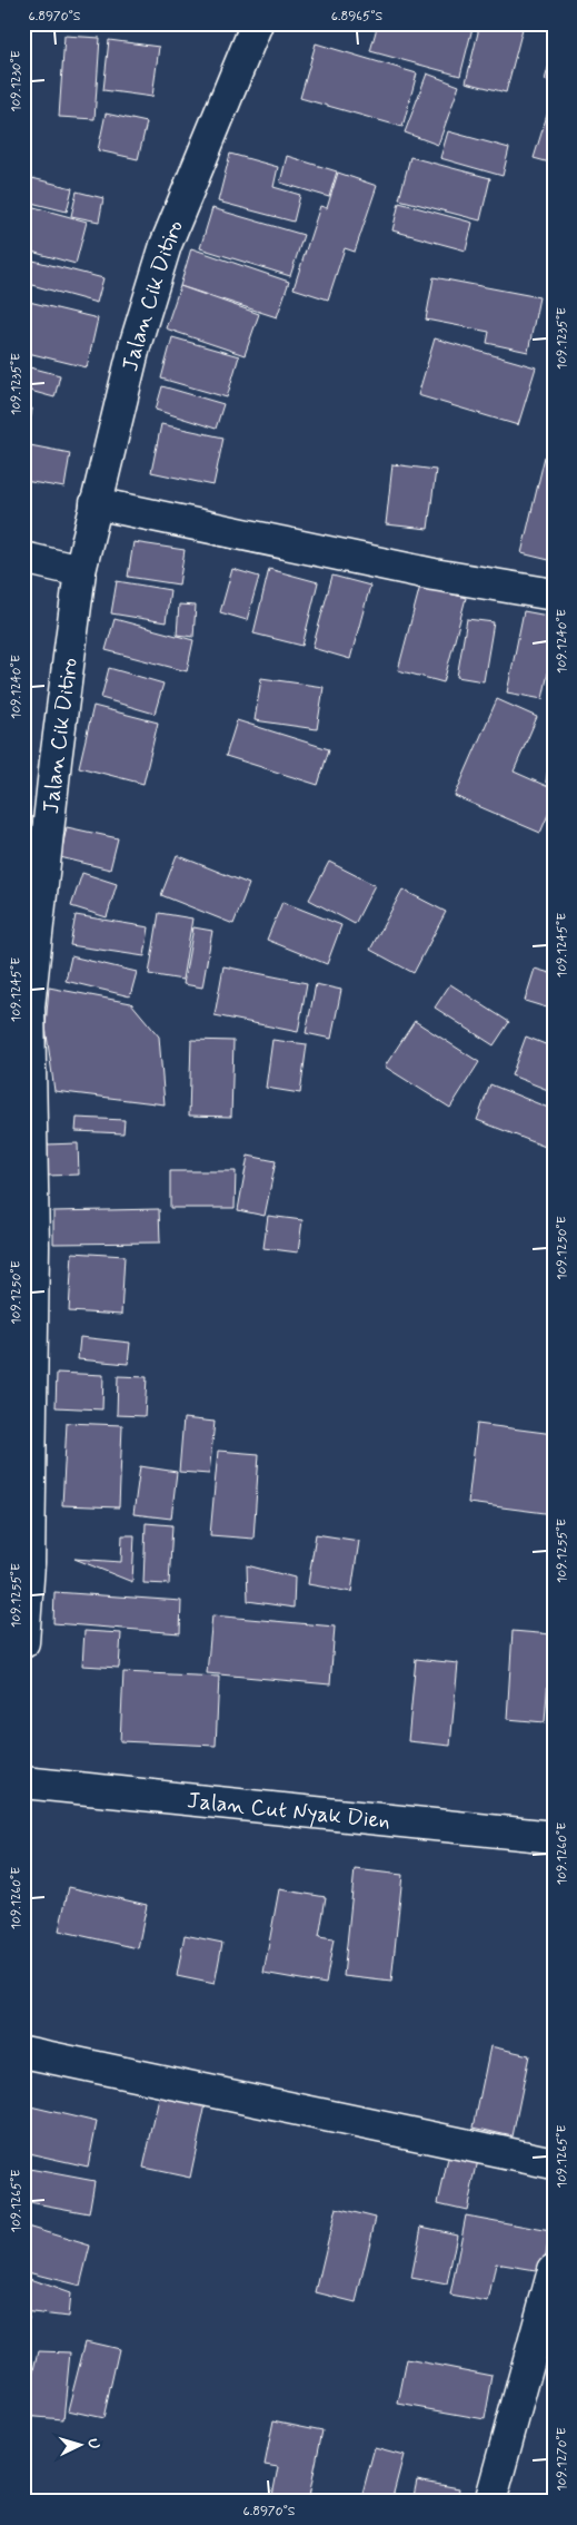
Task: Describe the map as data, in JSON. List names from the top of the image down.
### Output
{
  "streets": {
    "street": ["Jalan Cik Ditiro", "Jalan Cut Nyak Dien"]
  },
  "north": "right",
  "coordinates": [
    "6.8970°S",
    "6.8965°S",
    "109.1230°E",
    "109.1235°E",
    "109.1240°E",
    "109.1245°E",
    "109.1250°E",
    "109.1255°E",
    "109.1260°E",
    "109.1265°E",
    "109.1270°E"
  ]
}
